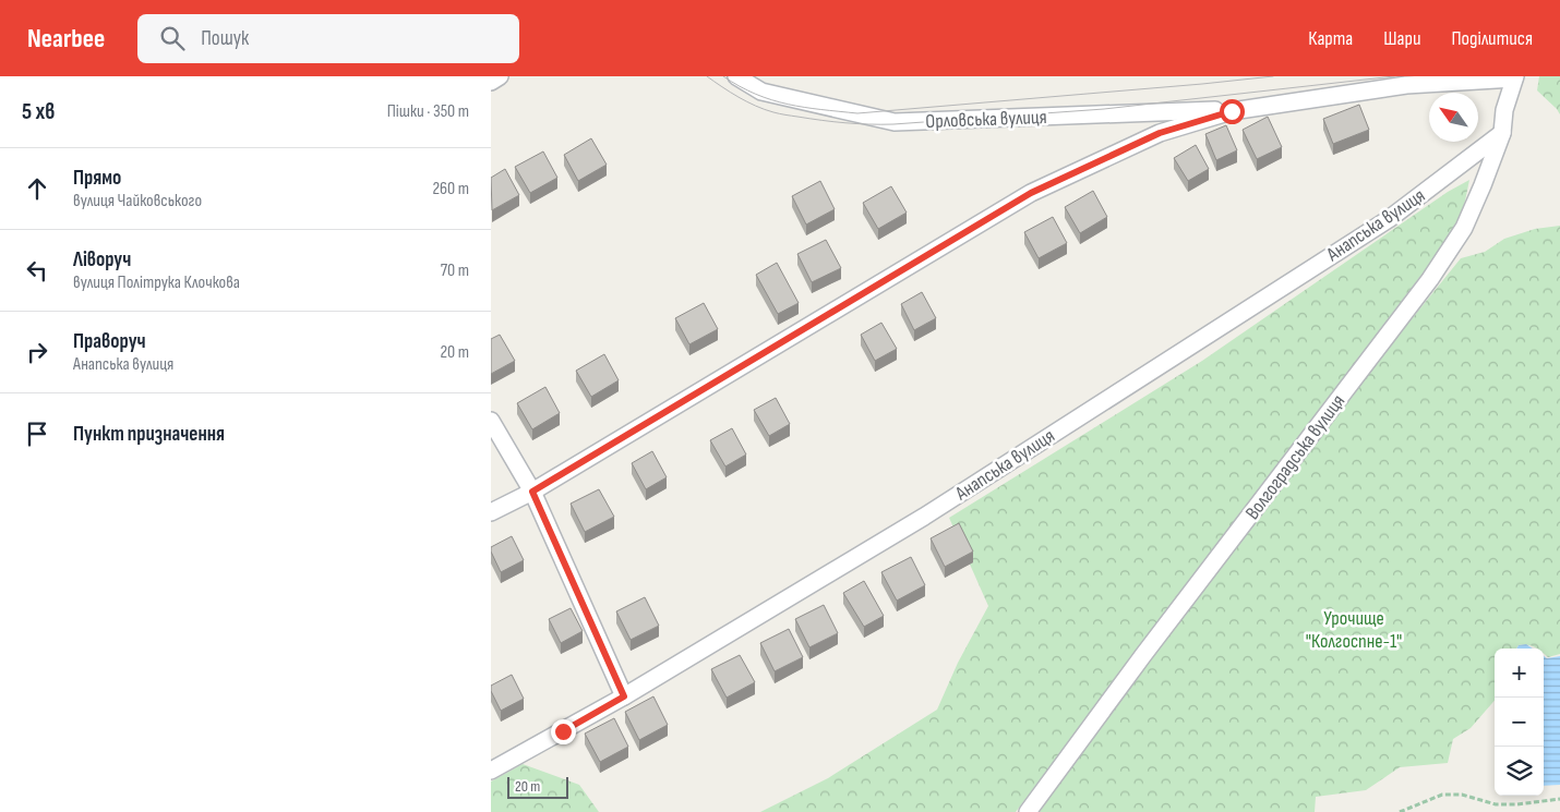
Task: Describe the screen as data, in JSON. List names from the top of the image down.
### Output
{
  "streets": {
    "street": ["Орловська вулиця", "Анапська вулиця", "Волгоградська вулиця"]
  },
  "crossings": [
    ["Анапська вулиця", "Волгоградська вулиця"]
  ],
  "parks": ["Урочище \"Колгоспне-1\""],
  "scale_bar": "20 m",
  "north": "top left",
  "page": {
    "header": "Nearbee",
    "search": "Пошук",
    "nav": ["Карта", "Шари", "Поділитися"],
    "heading": ["5 хв", "Пішки · 350 m"],
    "list": [
      ["Прямо", "вулиця Чайковського", "260 m"],
      ["Ліворуч", "вулиця Політрука Клочкова", "70 m"],
      ["Праворуч", "Анапська вулиця", "20 m"],
      "Пункт призначення"
    ],
    "map_buttons": ["+", "−"],
    "scale": "20 m"
  }
}
